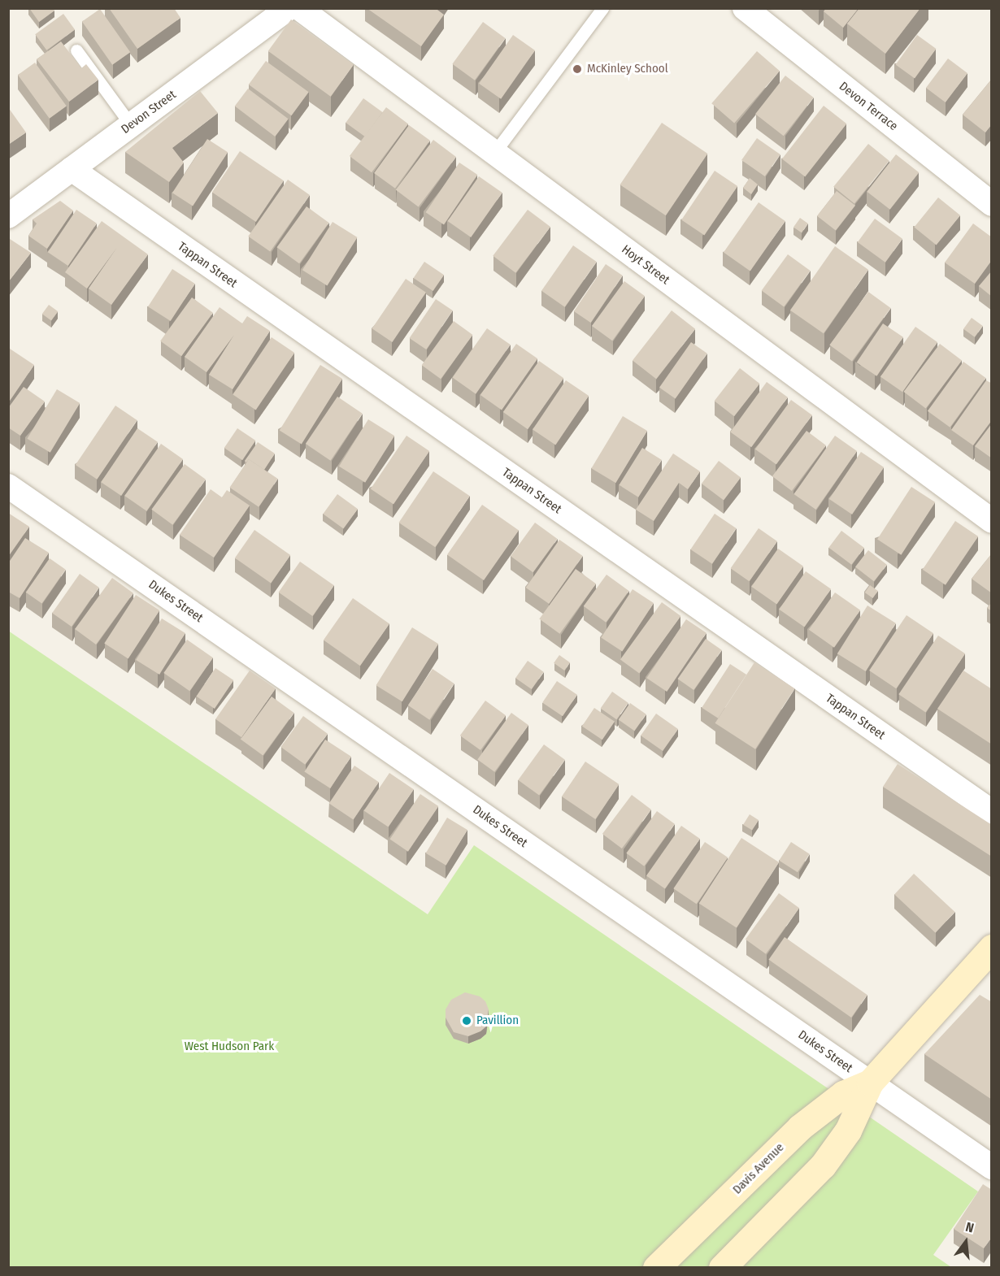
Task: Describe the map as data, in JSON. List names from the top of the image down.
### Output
{
  "streets": {
    "street": [
      "Devon Terrace",
      "Devon Street",
      "Tappan Street",
      "Hoyt Street",
      "Dukes Street",
      "Davis Avenue"
    ]
  },
  "crossings": [
    ["Devon Street", "Tappan Street"],
    ["Dukes Street", "Davis Avenue"]
  ],
  "parks": ["West Hudson Park"],
  "places": ["McKinley School", "Pavillion"],
  "north": "top"
}
